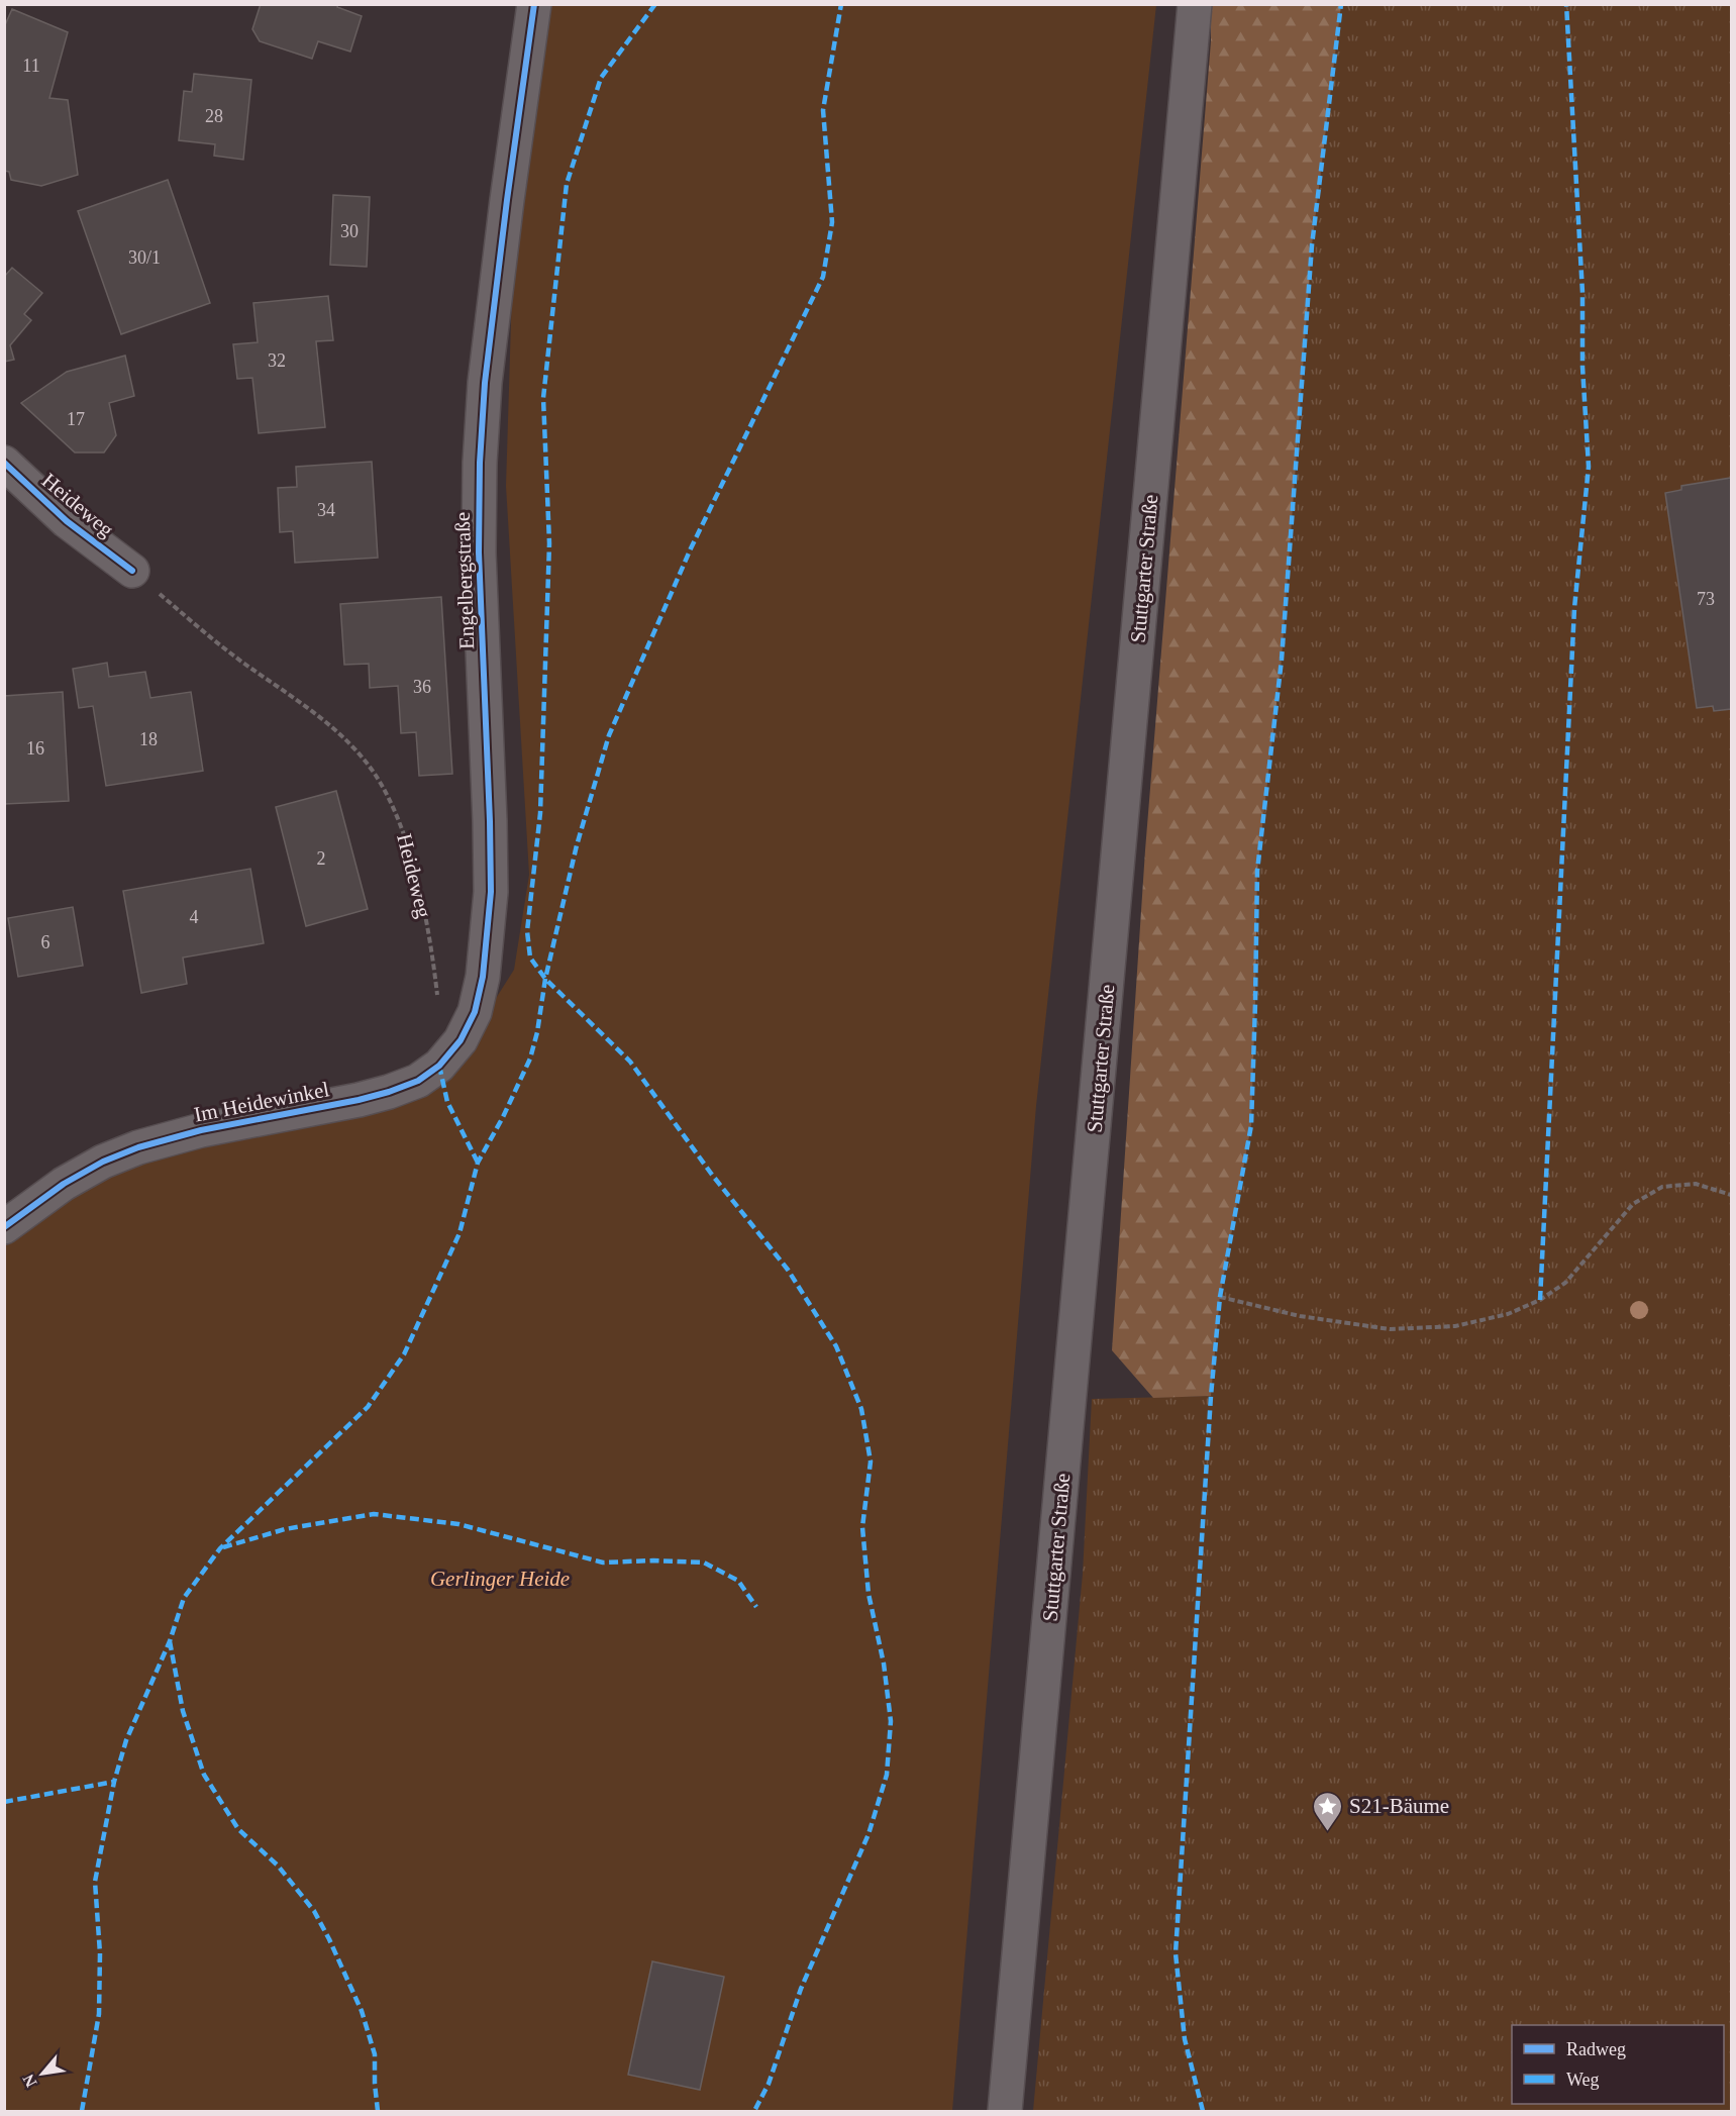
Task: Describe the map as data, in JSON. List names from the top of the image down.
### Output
{
  "streets": {
    "main road": [
      "Heideweg",
      "Stuttgarter Straße",
      "Engelbergstraße",
      "Im Heidewinkel"
    ]
  },
  "crossings": [
    ["Engelbergstraße", "Im Heidewinkel"]
  ],
  "parks": ["Gerlinger Heide"],
  "places": {
    "place": ["S21-Bäume"]
  },
  "house_numbers": [
    "11",
    "28",
    "30",
    "30/1",
    "32",
    "17",
    "34",
    "73",
    "36",
    "18",
    "16",
    "2",
    "4",
    "6"
  ],
  "legend": ["Radweg", "Weg"],
  "north": "bottom left"
}
